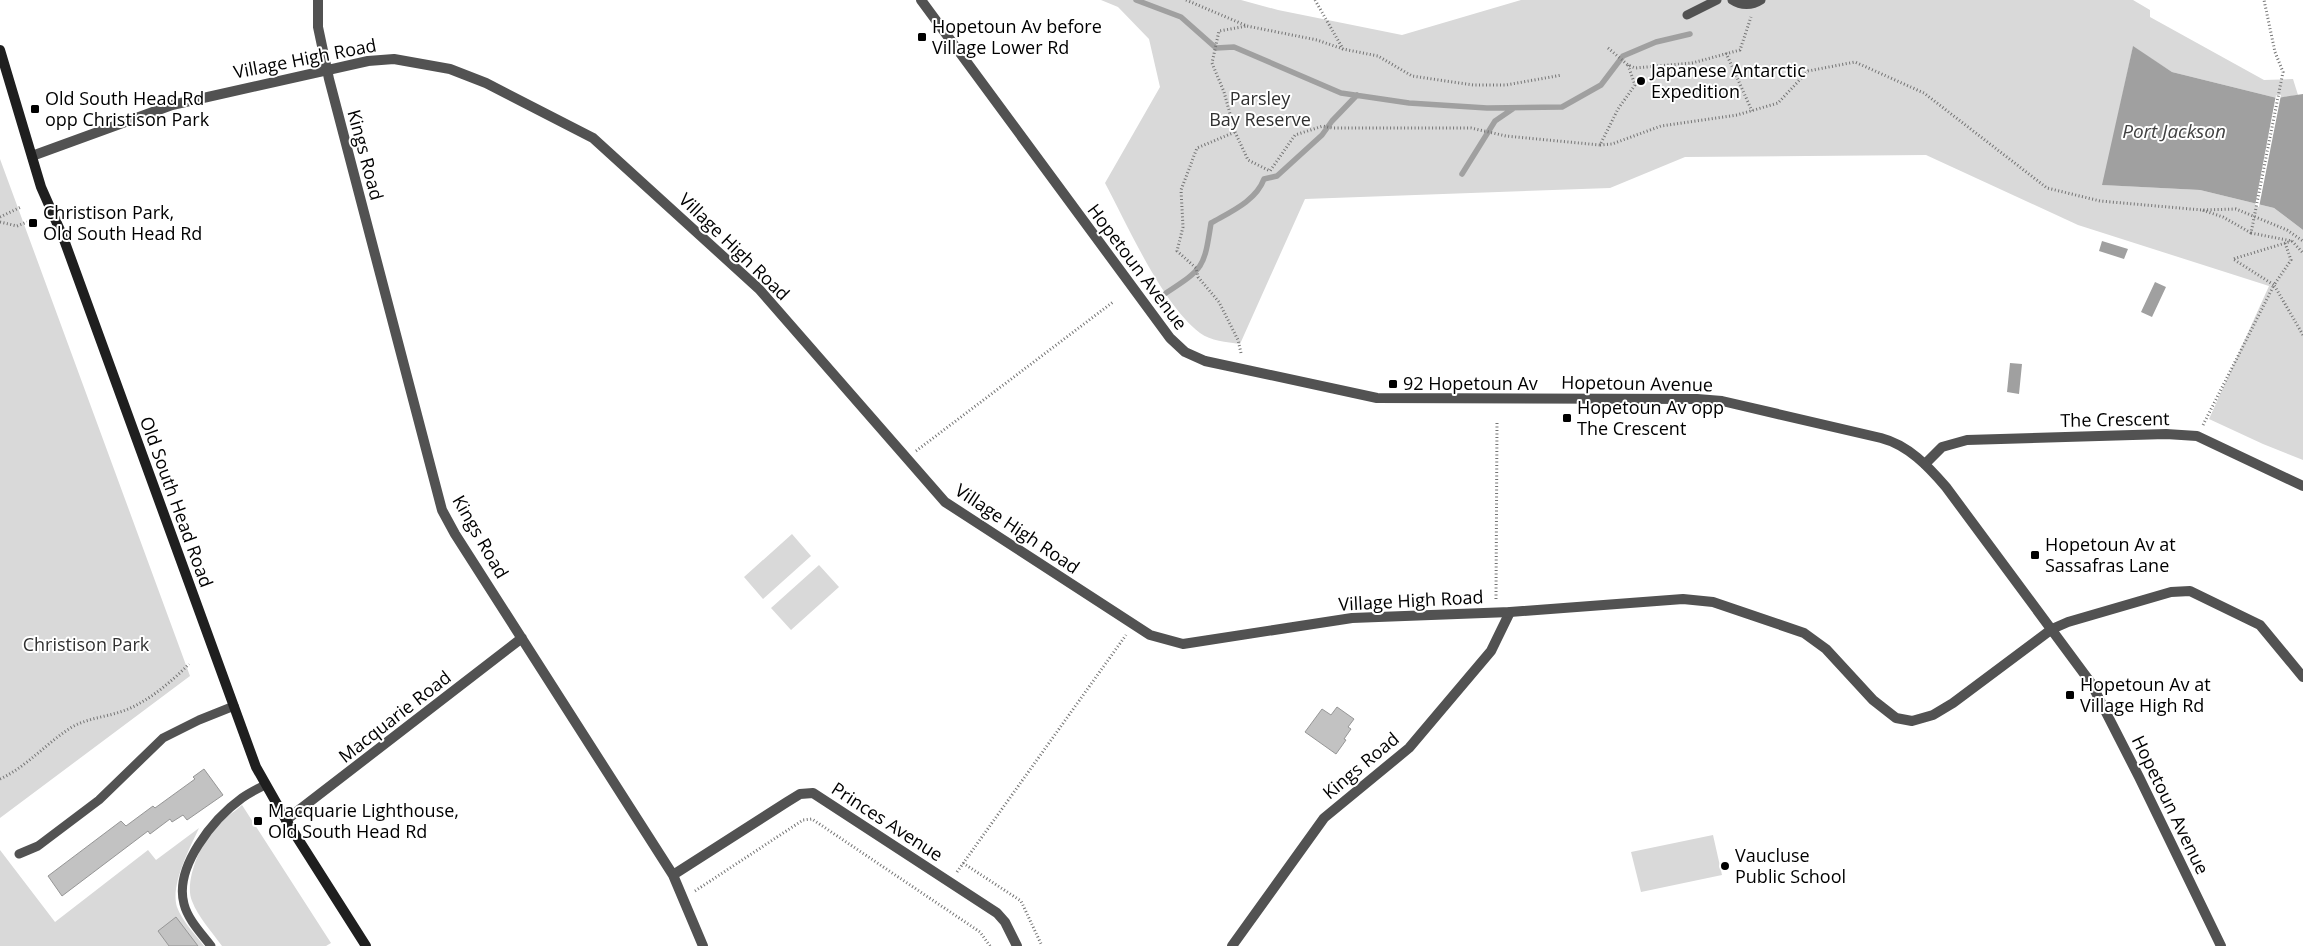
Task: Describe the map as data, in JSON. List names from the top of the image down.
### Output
{
  "streets": {
    "main road": ["Old South Head Road"],
    "street": [
      "Village High Road",
      "Kings Road",
      "Hopetoun Avenue",
      "The Crescent",
      "Macquarie Road",
      "Princes Avenue"
    ]
  },
  "crossings": [
    ["Village High Road", "Kings Road"],
    ["Village High Road", "Hopetoun Avenue"],
    ["Village High Road", "Old South Head Road"],
    ["Kings Road", "Macquarie Road"],
    ["Kings Road", "Princes Avenue"],
    ["Hopetoun Avenue", "The Crescent"],
    ["Old South Head Road", "Macquarie Road"]
  ],
  "water": ["Port Jackson"],
  "parks": ["Parsley Bay Reserve", "Christison Park"],
  "places": {
    "transit": [
      "Hopetoun Av before Village Lower Rd",
      "Old South Head Rd opp Christison Park",
      "Christison Park, Old South Head Rd",
      "92 Hopetoun Av",
      "Hopetoun Av opp The Crescent",
      "Hopetoun Av at Sassafras Lane",
      "Hopetoun Av at Village High Rd",
      "Macquarie Lighthouse, Old South Head Rd"
    ],
    "other": ["Japanese Antarctic Expedition", "Vaucluse Public School"]
  }
}
